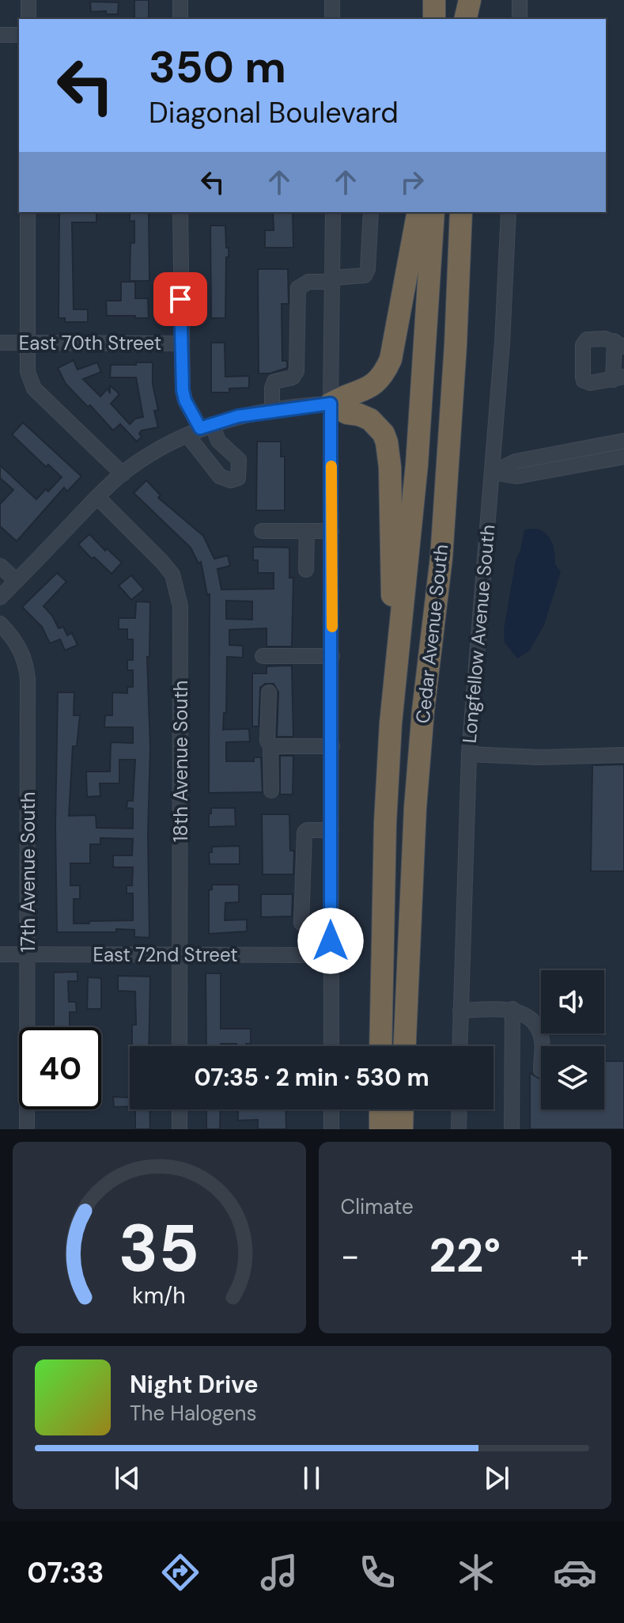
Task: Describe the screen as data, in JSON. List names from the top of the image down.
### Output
{
  "streets": {
    "highway": ["Cedar Avenue South"],
    "street": [
      "East 70th Street",
      "Longfellow Avenue South",
      "18th Avenue South",
      "17th Avenue South",
      "East 72nd Street"
    ]
  },
  "crossings": [
    ["18th Avenue South", "East 72nd Street"],
    ["17th Avenue South", "East 72nd Street"]
  ],
  "page": {
    "turn": ["350 m", "Diagonal Boulevard"],
    "limit": "40",
    "trip": "07:35 · 2 min · 530 m",
    "tile": "Climate",
    "heat": ["−", "22°", "+"],
    "song": ["Night Drive", "The Halogens"],
    "tabs": "07:33",
    "gauge": ["35", "km/h"]
  }
}
